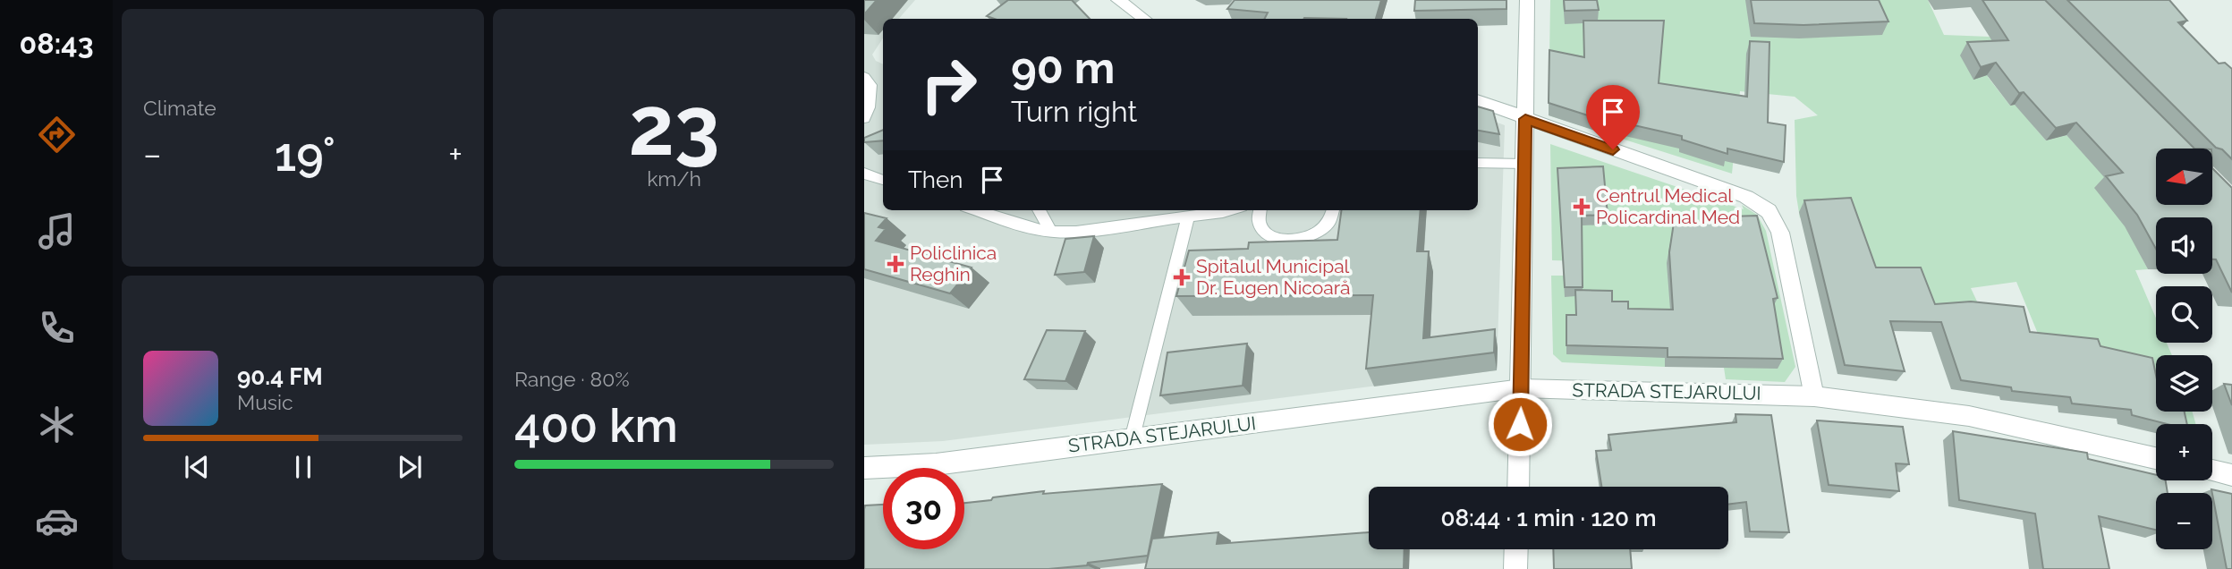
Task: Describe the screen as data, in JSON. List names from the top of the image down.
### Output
{
  "streets": {
    "street": ["STRADA STEJARULUI"]
  },
  "places": {
    "health": ["Centrul Medical Policardinal Med", "Policlinica Reghin", "Spitalul Municipal Dr. Eugen Nicoară"]
  },
  "north": "left",
  "page": {
    "tabs": "08:43",
    "tile": [
      "Climate",
      ["23", "km/h"],
      ["Range · 80%", "400 km"]
    ],
    "turn": ["90 m", "Turn right"],
    "heat": ["−", "19°", "+"],
    "map_buttons": ["+", "−"],
    "then": "Then",
    "song": ["90.4 FM", "Music"],
    "limit": "30",
    "trip": "08:44 · 1 min · 120 m"
  }
}
